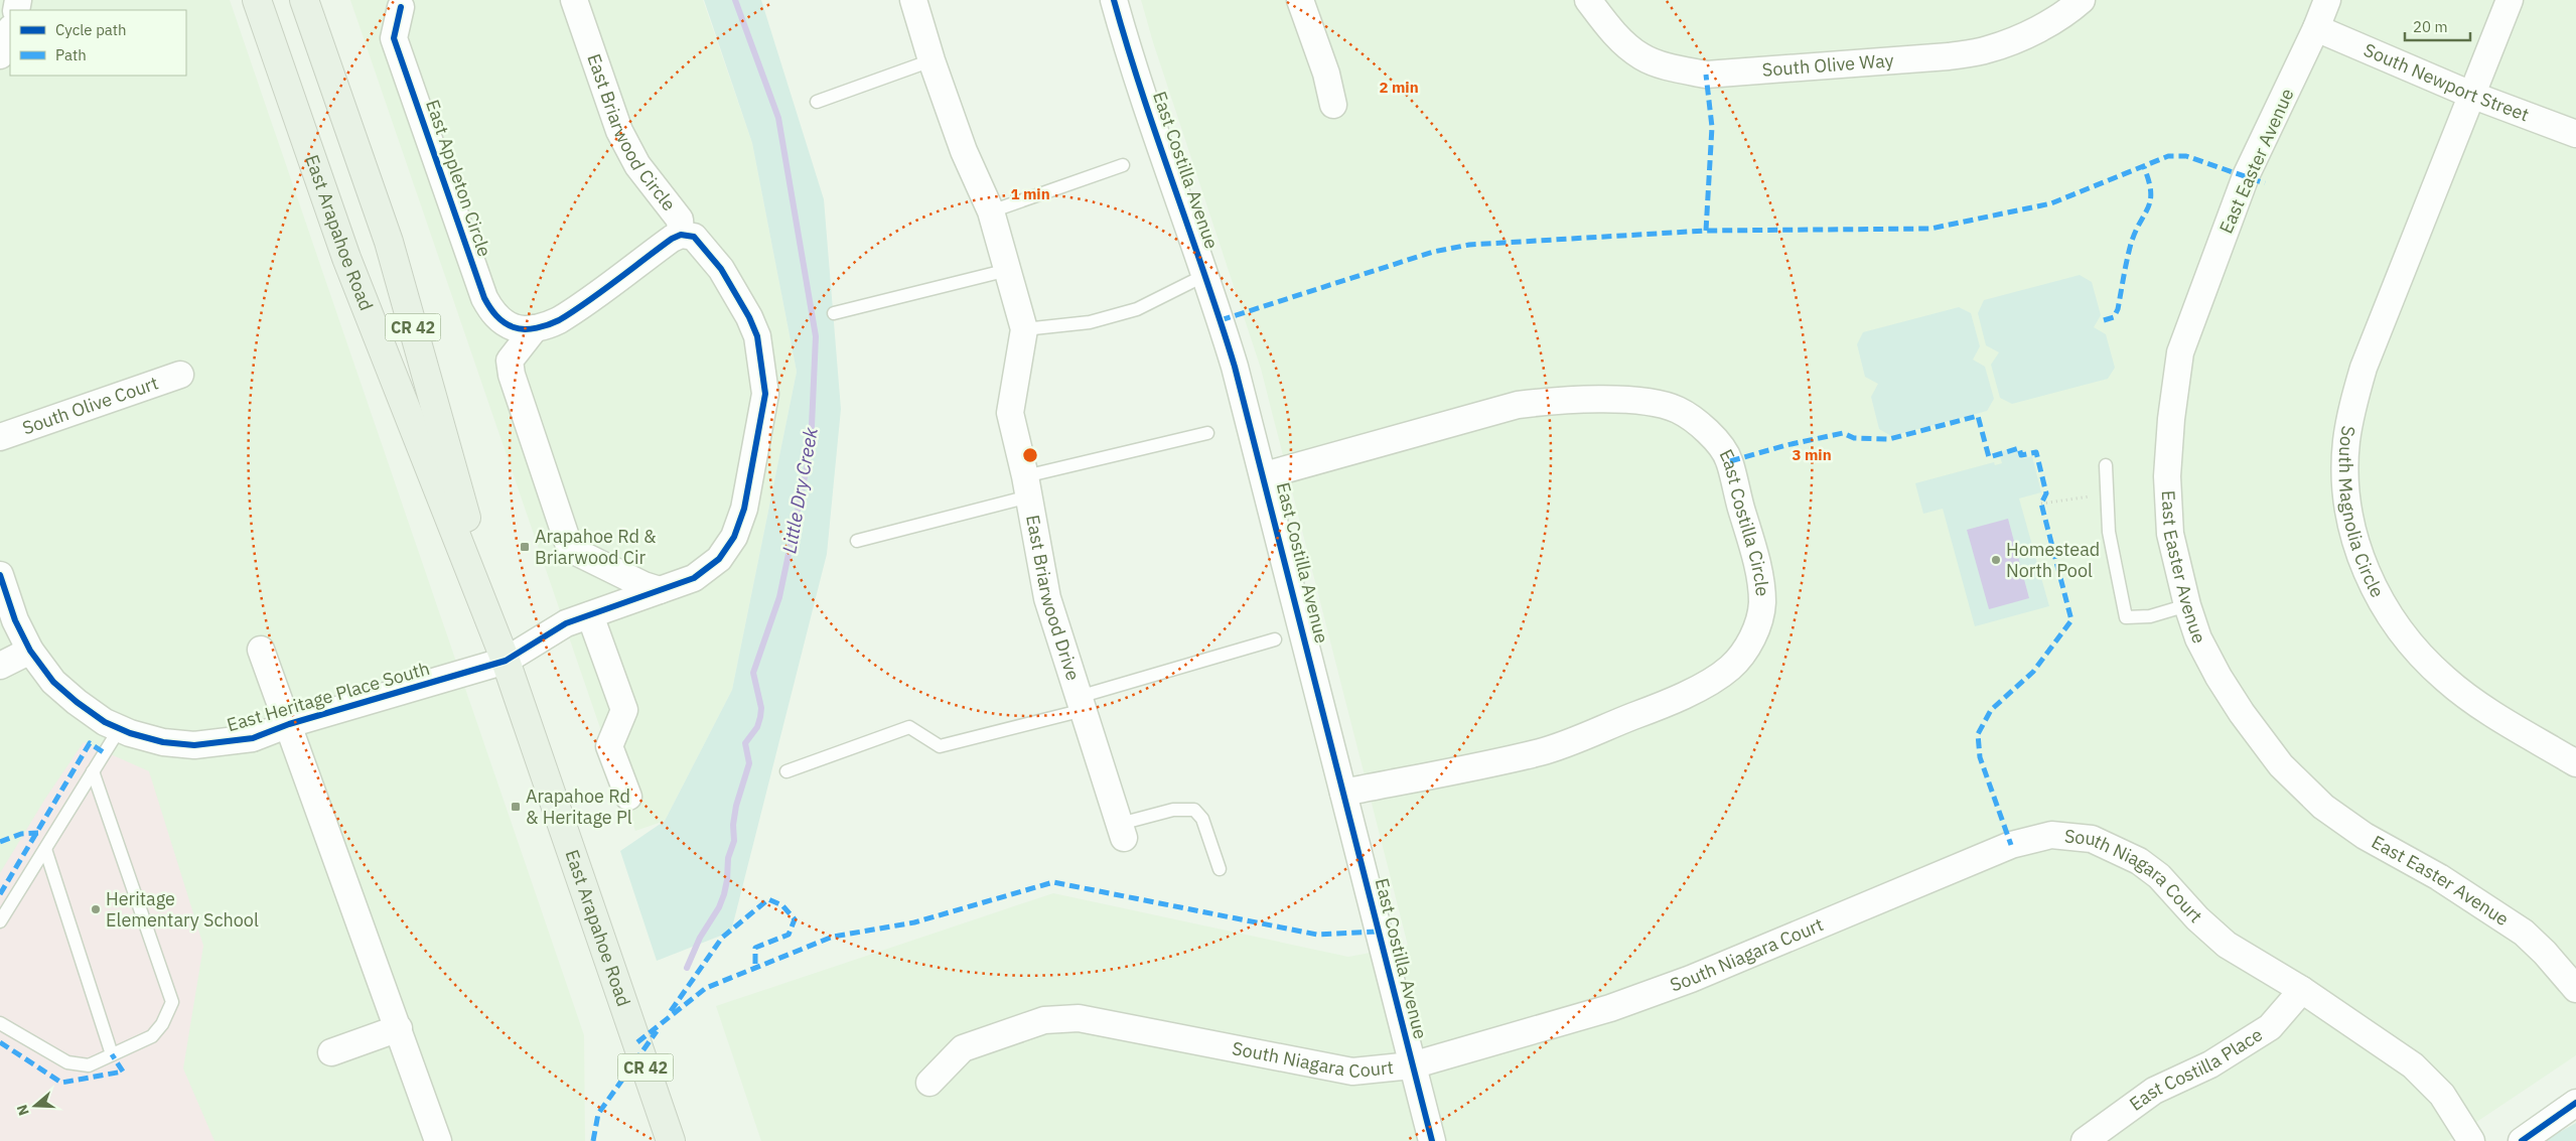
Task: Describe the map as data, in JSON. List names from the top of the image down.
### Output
{
  "streets": {
    "main road": ["East Arapahoe Road", "CR 42"],
    "street": [
      "South Olive Way",
      "South Newport Street",
      "East Briarwood Circle",
      "East Easter Avenue",
      "East Costilla Avenue",
      "East Appleton Circle",
      "South Olive Court",
      "South Magnolia Circle",
      "East Costilla Circle",
      "East Briarwood Drive",
      "East Heritage Place South",
      "South Niagara Court",
      "East Costilla Place"
    ]
  },
  "crossings": [
    ["South Newport Street", "East Easter Avenue"],
    ["South Newport Street", "South Magnolia Circle"],
    ["East Costilla Avenue", "East Costilla Circle"],
    ["East Costilla Avenue", "South Niagara Court"],
    ["East Arapahoe Road", "East Heritage Place South"],
    ["South Niagara Court", "East Costilla Place"]
  ],
  "water": ["Little Dry Creek"],
  "places": {
    "transit": ["Arapahoe Rd & Briarwood Cir", "Arapahoe Rd & Heritage Pl"],
    "other": ["Homestead North Pool", "Heritage Elementary School"]
  },
  "legend": ["Cycle path", "Path"],
  "scale_bar": "20 m",
  "north": "left",
  "rings": ["2 min", "1 min", "3 min"]
}
